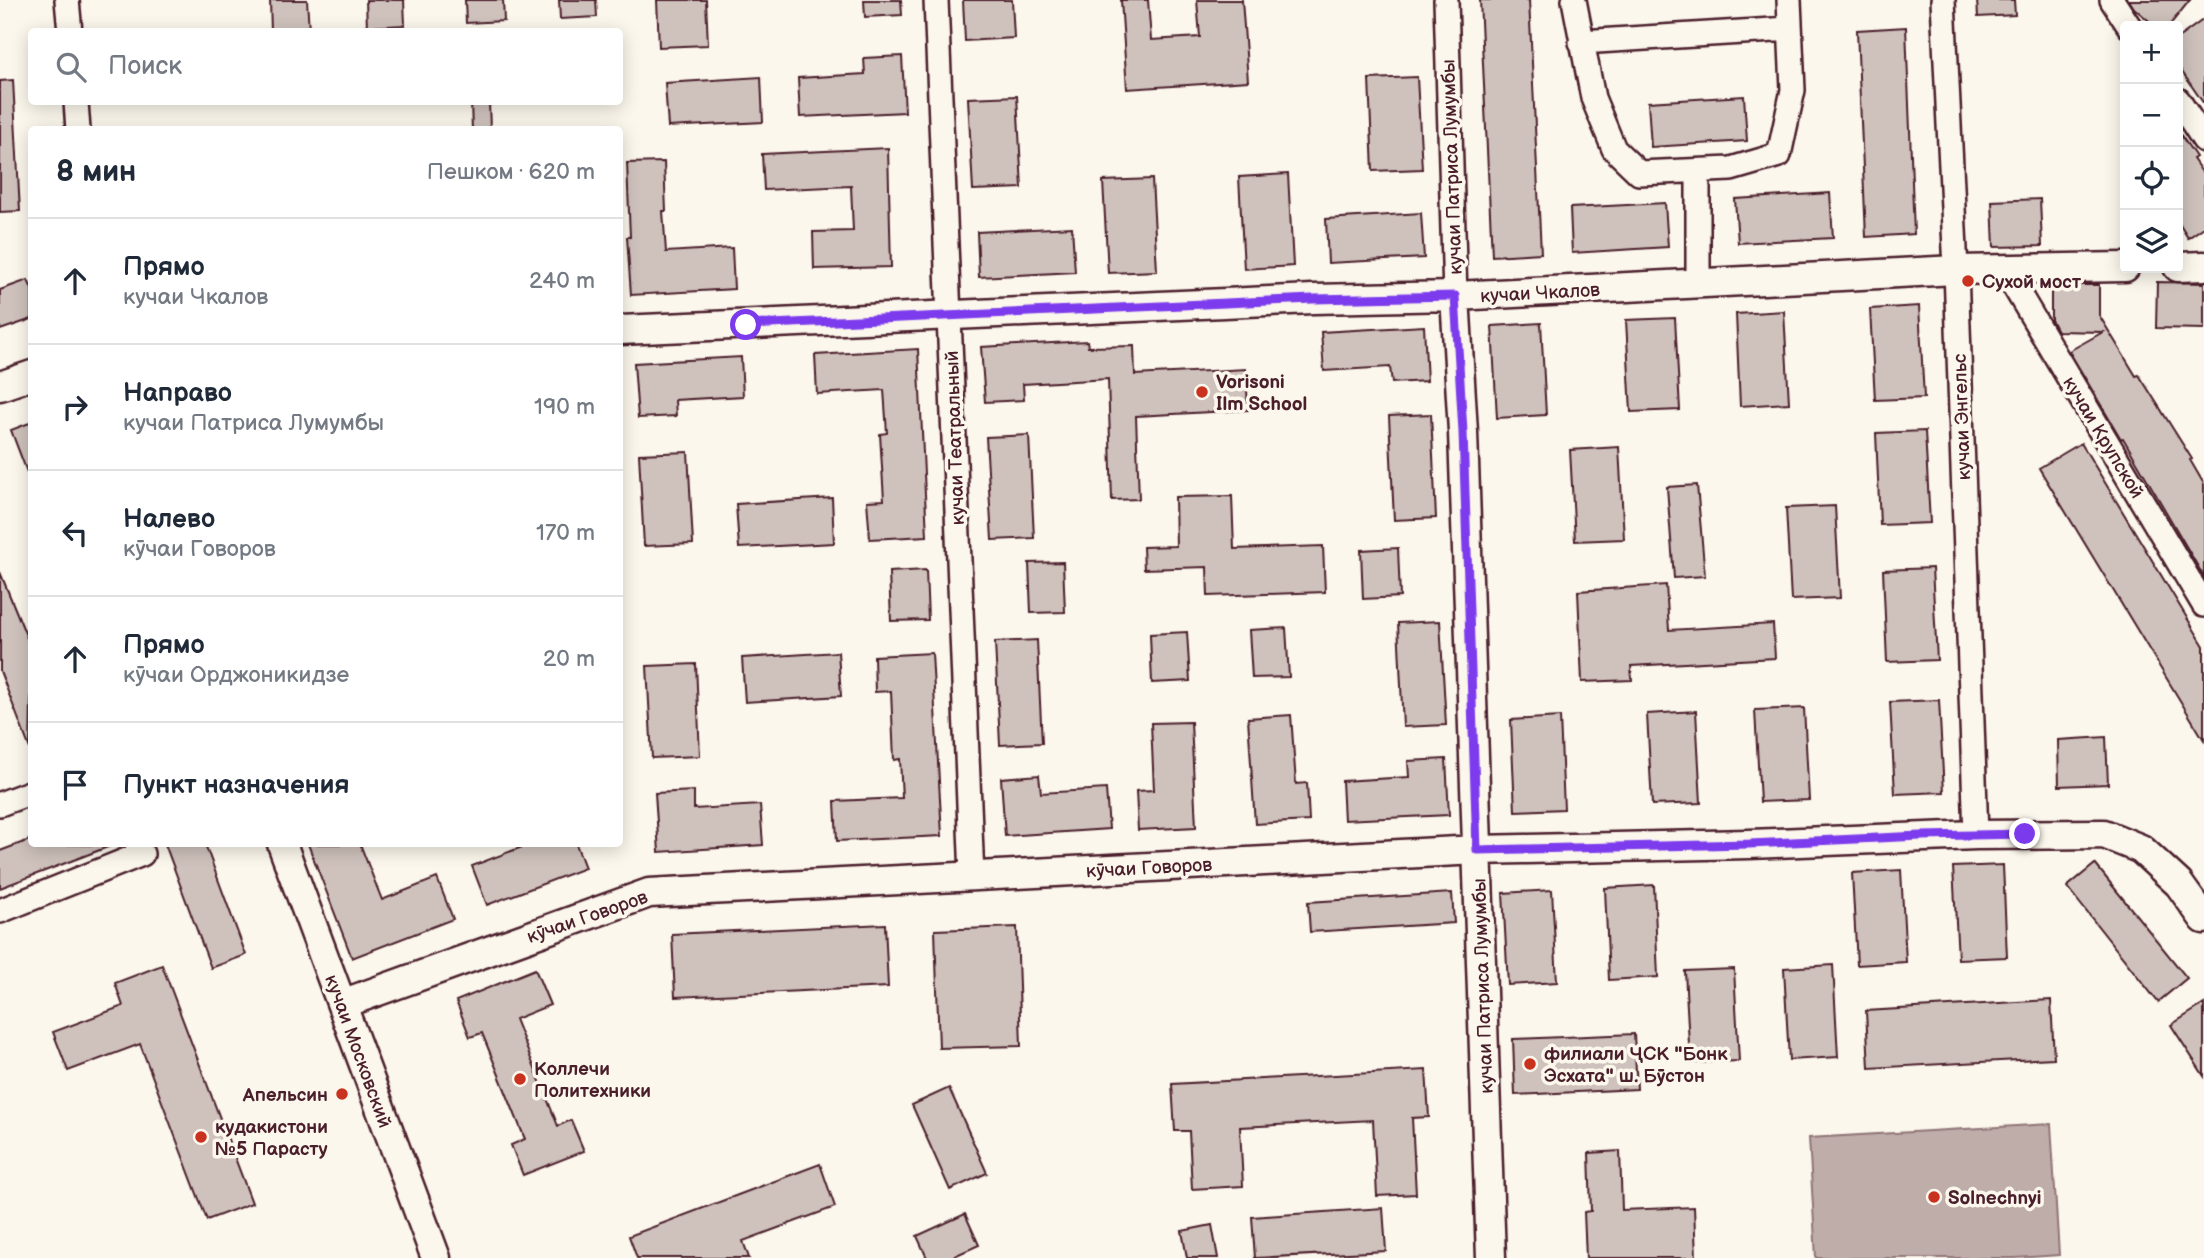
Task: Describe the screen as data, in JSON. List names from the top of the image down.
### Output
{
  "streets": {
    "street": [
      "кучаи Патриса Лумумбы",
      "кучаи Чкалов",
      "кучаи Энгельс",
      "кучаи Крупской",
      "кучаи Театральный",
      "кӯчаи Говоров",
      "кучаи Московский"
    ]
  },
  "crossings": [
    ["кучаи Патриса Лумумбы", "кучаи Чкалов"],
    ["кучаи Патриса Лумумбы", "кӯчаи Говоров"],
    ["кучаи Чкалов", "кучаи Энгельс"],
    ["кучаи Чкалов", "кучаи Крупской"],
    ["кучаи Чкалов", "кучаи Театральный"],
    ["кучаи Энгельс", "кӯчаи Говоров"],
    ["кучаи Театральный", "кӯчаи Говоров"],
    ["кӯчаи Говоров", "кучаи Московский"]
  ],
  "places": [
    "Сухой мост",
    "Vorisoni Ilm School",
    "филиали ҶСК \"Бонк Эсхата\" ш. Бӯстон",
    "Коллечи Политехники",
    "Апельсин",
    "кудакистони №5 Парасту",
    "Solnechnyi"
  ],
  "page": {
    "map_buttons": ["+", "−"],
    "search": "Поиск",
    "heading": ["8 мин", "Пешком · 620 m"],
    "list": [
      ["Прямо", "кучаи Чкалов", "240 m"],
      ["Направо", "кучаи Патриса Лумумбы", "190 m"],
      ["Налево", "кӯчаи Говоров", "170 m"],
      ["Прямо", "кӯчаи Орджоникидзе", "20 m"],
      "Пункт назначения"
    ]
  }
}
